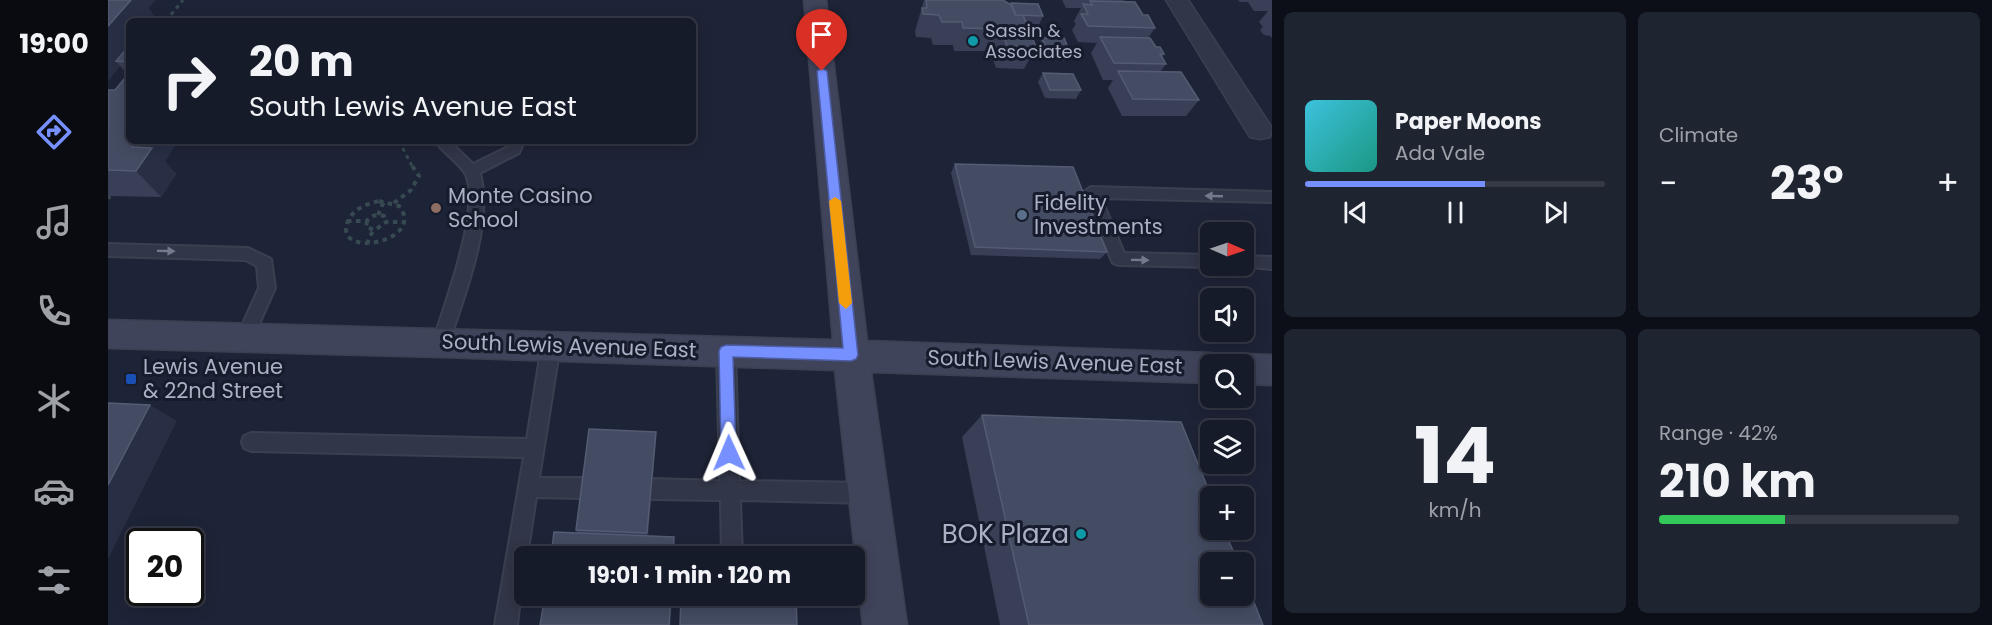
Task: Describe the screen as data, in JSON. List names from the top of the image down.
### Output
{
  "streets": {
    "main road": ["South Lewis Avenue East"]
  },
  "places": {
    "other": [
      "Sassin & Associates",
      "Monte Casino School",
      "Fidelity Investments",
      "BOK Plaza"
    ],
    "transit": ["Lewis Avenue & 22nd Street"]
  },
  "north": "right",
  "page": {
    "tabs": "19:00",
    "tile": [
      "Climate",
      ["14", "km/h"],
      ["Range · 42%", "210 km"]
    ],
    "turn": ["20 m", "South Lewis Avenue East"],
    "song": ["Paper Moons", "Ada Vale"],
    "heat": ["−", "23°", "+"],
    "map_buttons": ["+", "−"],
    "limit": "20",
    "trip": "19:01 · 1 min · 120 m"
  }
}
